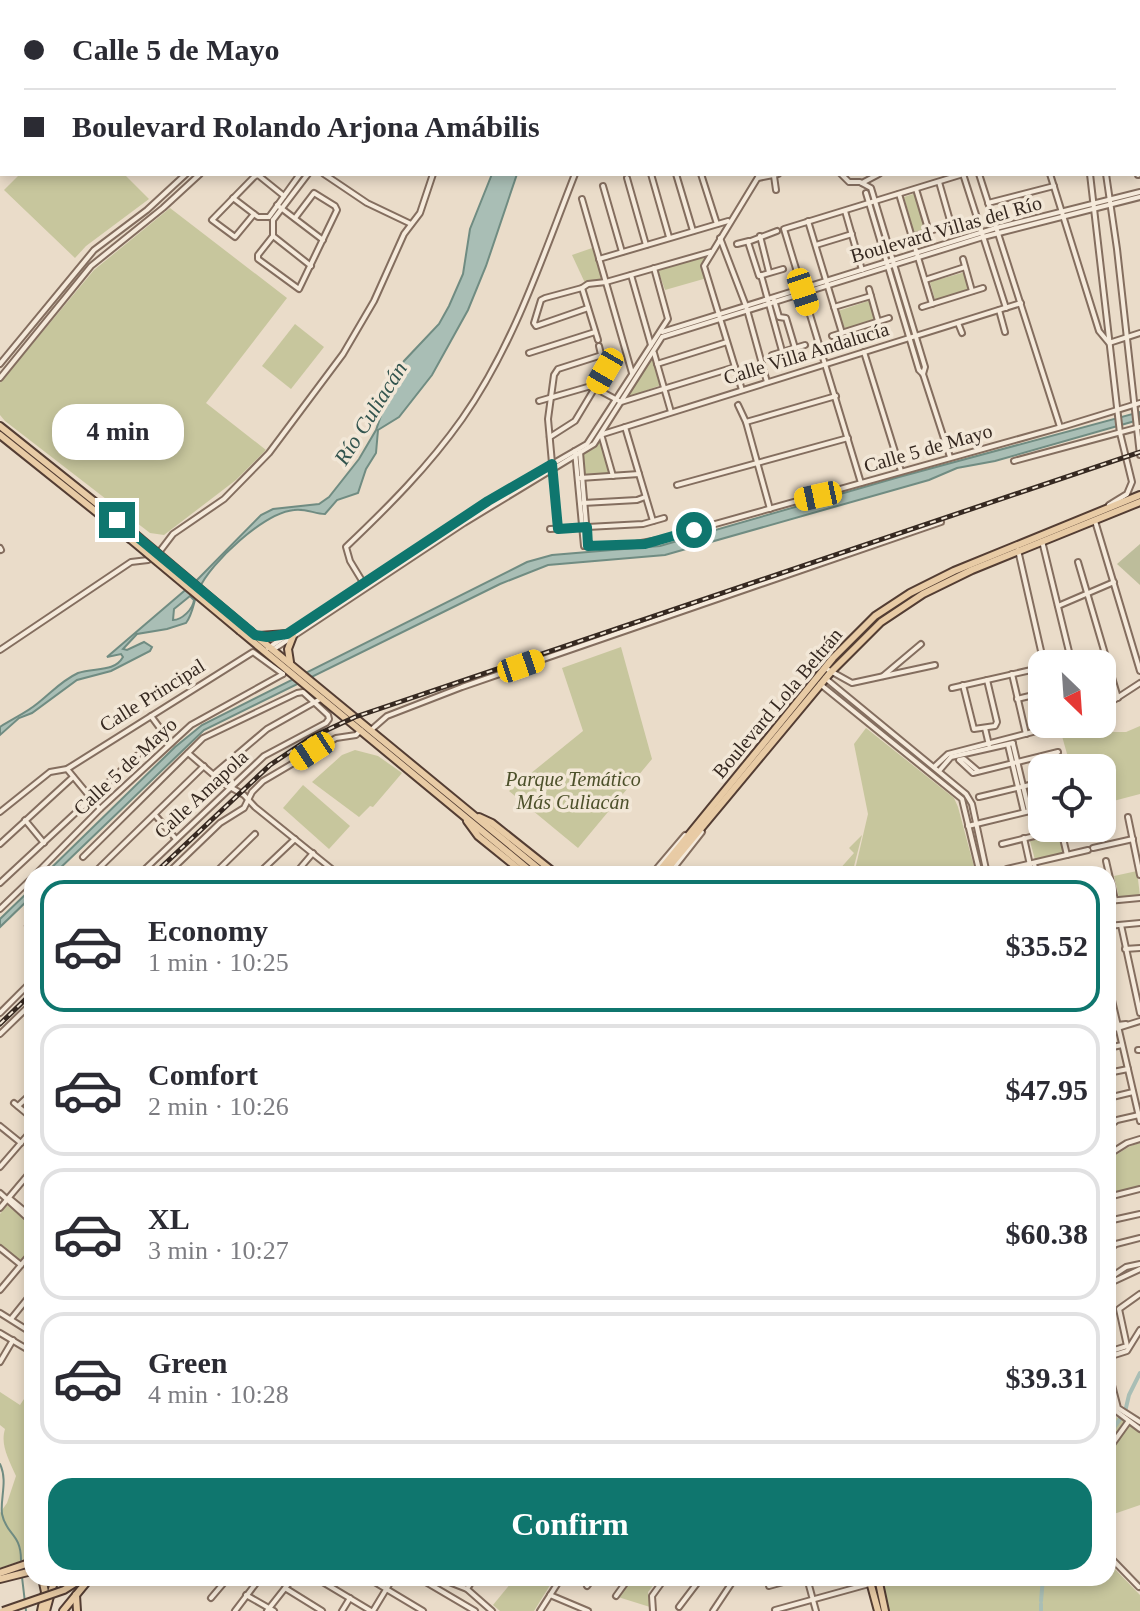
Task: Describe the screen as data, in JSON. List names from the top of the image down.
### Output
{
  "streets": {
    "main road": ["Boulevard Lola Beltrán"],
    "street": [
      "Boulevard Villas del Río",
      "Calle Villa Andalucía",
      "Calle 5 de Mayo",
      "Calle Principal",
      "Calle Amapola"
    ]
  },
  "crossings": [
    ["Boulevard Villas del Río", "Calle Villa Andalucía"],
    ["Boulevard Villas del Río", "Calle Principal"]
  ],
  "water": ["Río Culiacán"],
  "parks": ["Parque Temático Más Culiacán"],
  "north": "bottom right",
  "page": {
    "banner": ["Calle 5 de Mayo", "Boulevard Rolando Arjona Amábilis"],
    "bubble": "4 min",
    "list": [
      {
        "name": "Economy",
        "note": "1 min · 10:25",
        "value": "$35.52"
      },
      {
        "name": "Comfort",
        "note": "2 min · 10:26",
        "value": "$47.95"
      },
      {
        "name": "XL",
        "note": "3 min · 10:27",
        "value": "$60.38"
      },
      {
        "name": "Green",
        "note": "4 min · 10:28",
        "value": "$39.31"
      }
    ],
    "buttons": "Confirm"
  }
}
